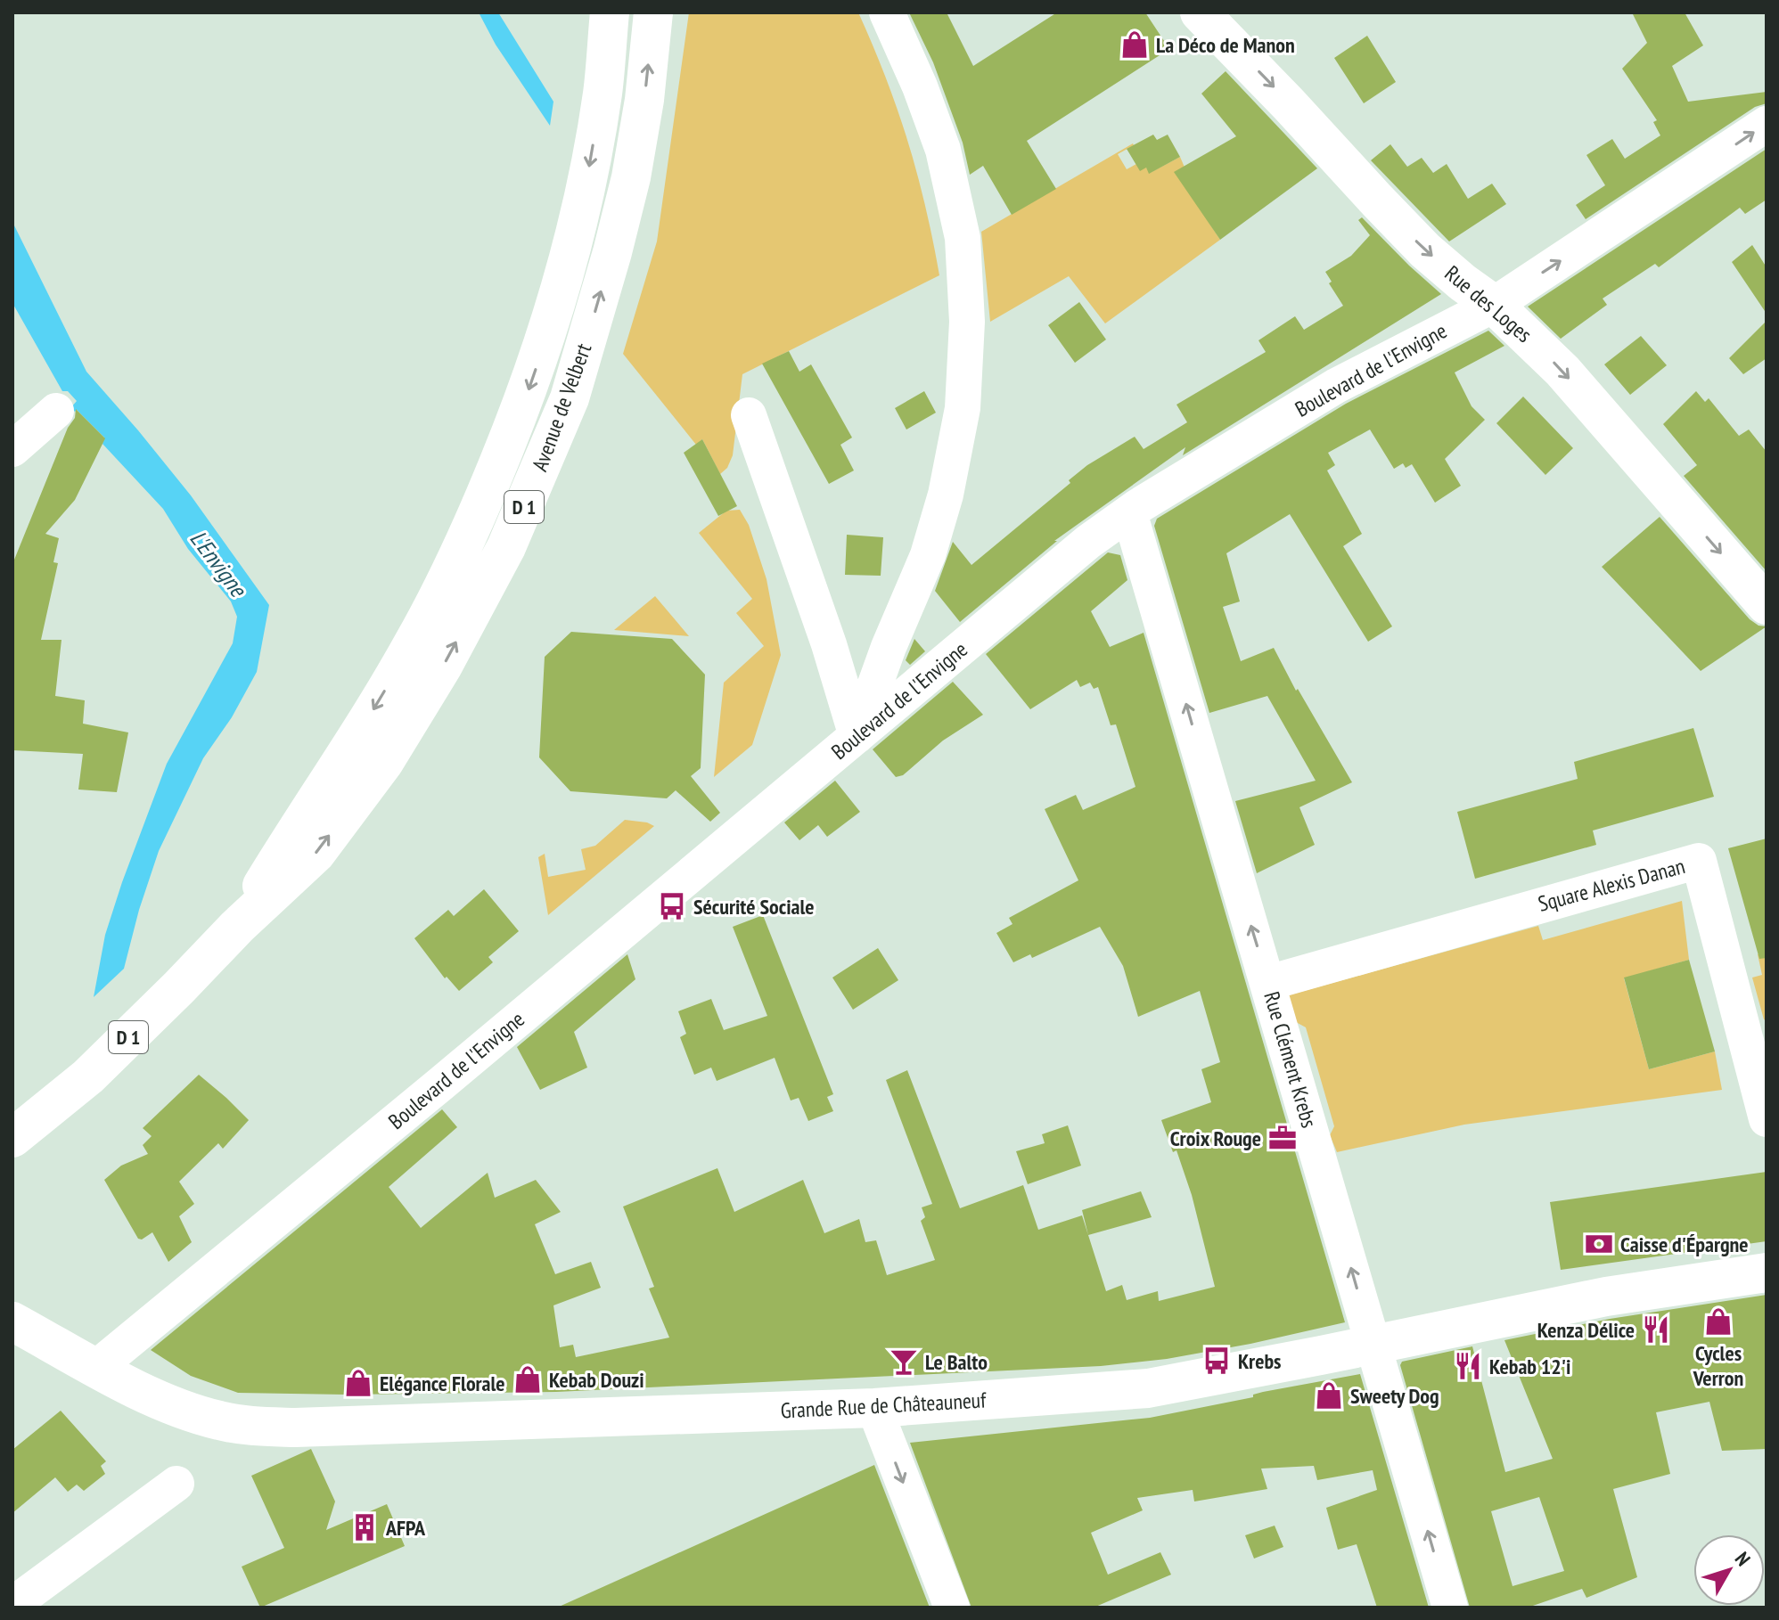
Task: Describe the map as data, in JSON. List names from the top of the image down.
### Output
{
  "streets": {
    "main road": [
      "Rue des Loges",
      "Avenue de Velbert",
      "D 1",
      "Grande Rue de Châteauneuf"
    ],
    "street": ["Boulevard de l'Envigne", "Square Alexis Danan", "Rue Clément Krebs"]
  },
  "crossings": [
    ["Rue des Loges", "Boulevard de l'Envigne"],
    ["Boulevard de l'Envigne", "Rue Clément Krebs"],
    ["Boulevard de l'Envigne", "Grande Rue de Châteauneuf"],
    ["Square Alexis Danan", "Rue Clément Krebs"],
    ["Rue Clément Krebs", "Grande Rue de Châteauneuf"]
  ],
  "one_way": ["Rue des Loges", "Rue Clément Krebs"],
  "water": ["L'Envigne"],
  "places": {
    "shop": [
      "La Déco de Manon",
      "Cycles Verron",
      "Kebab Douzi",
      "Elégance Florale",
      "Sweety Dog"
    ],
    "bus stop": ["Sécurité Sociale", "Krebs"],
    "office": ["Croix Rouge"],
    "bank": ["Caisse d'Épargne"],
    "restaurant": ["Kenza Délice", "Kebab 12'i"],
    "bar": ["Le Balto"],
    "building": ["AFPA"]
  },
  "north": "top right"
}
